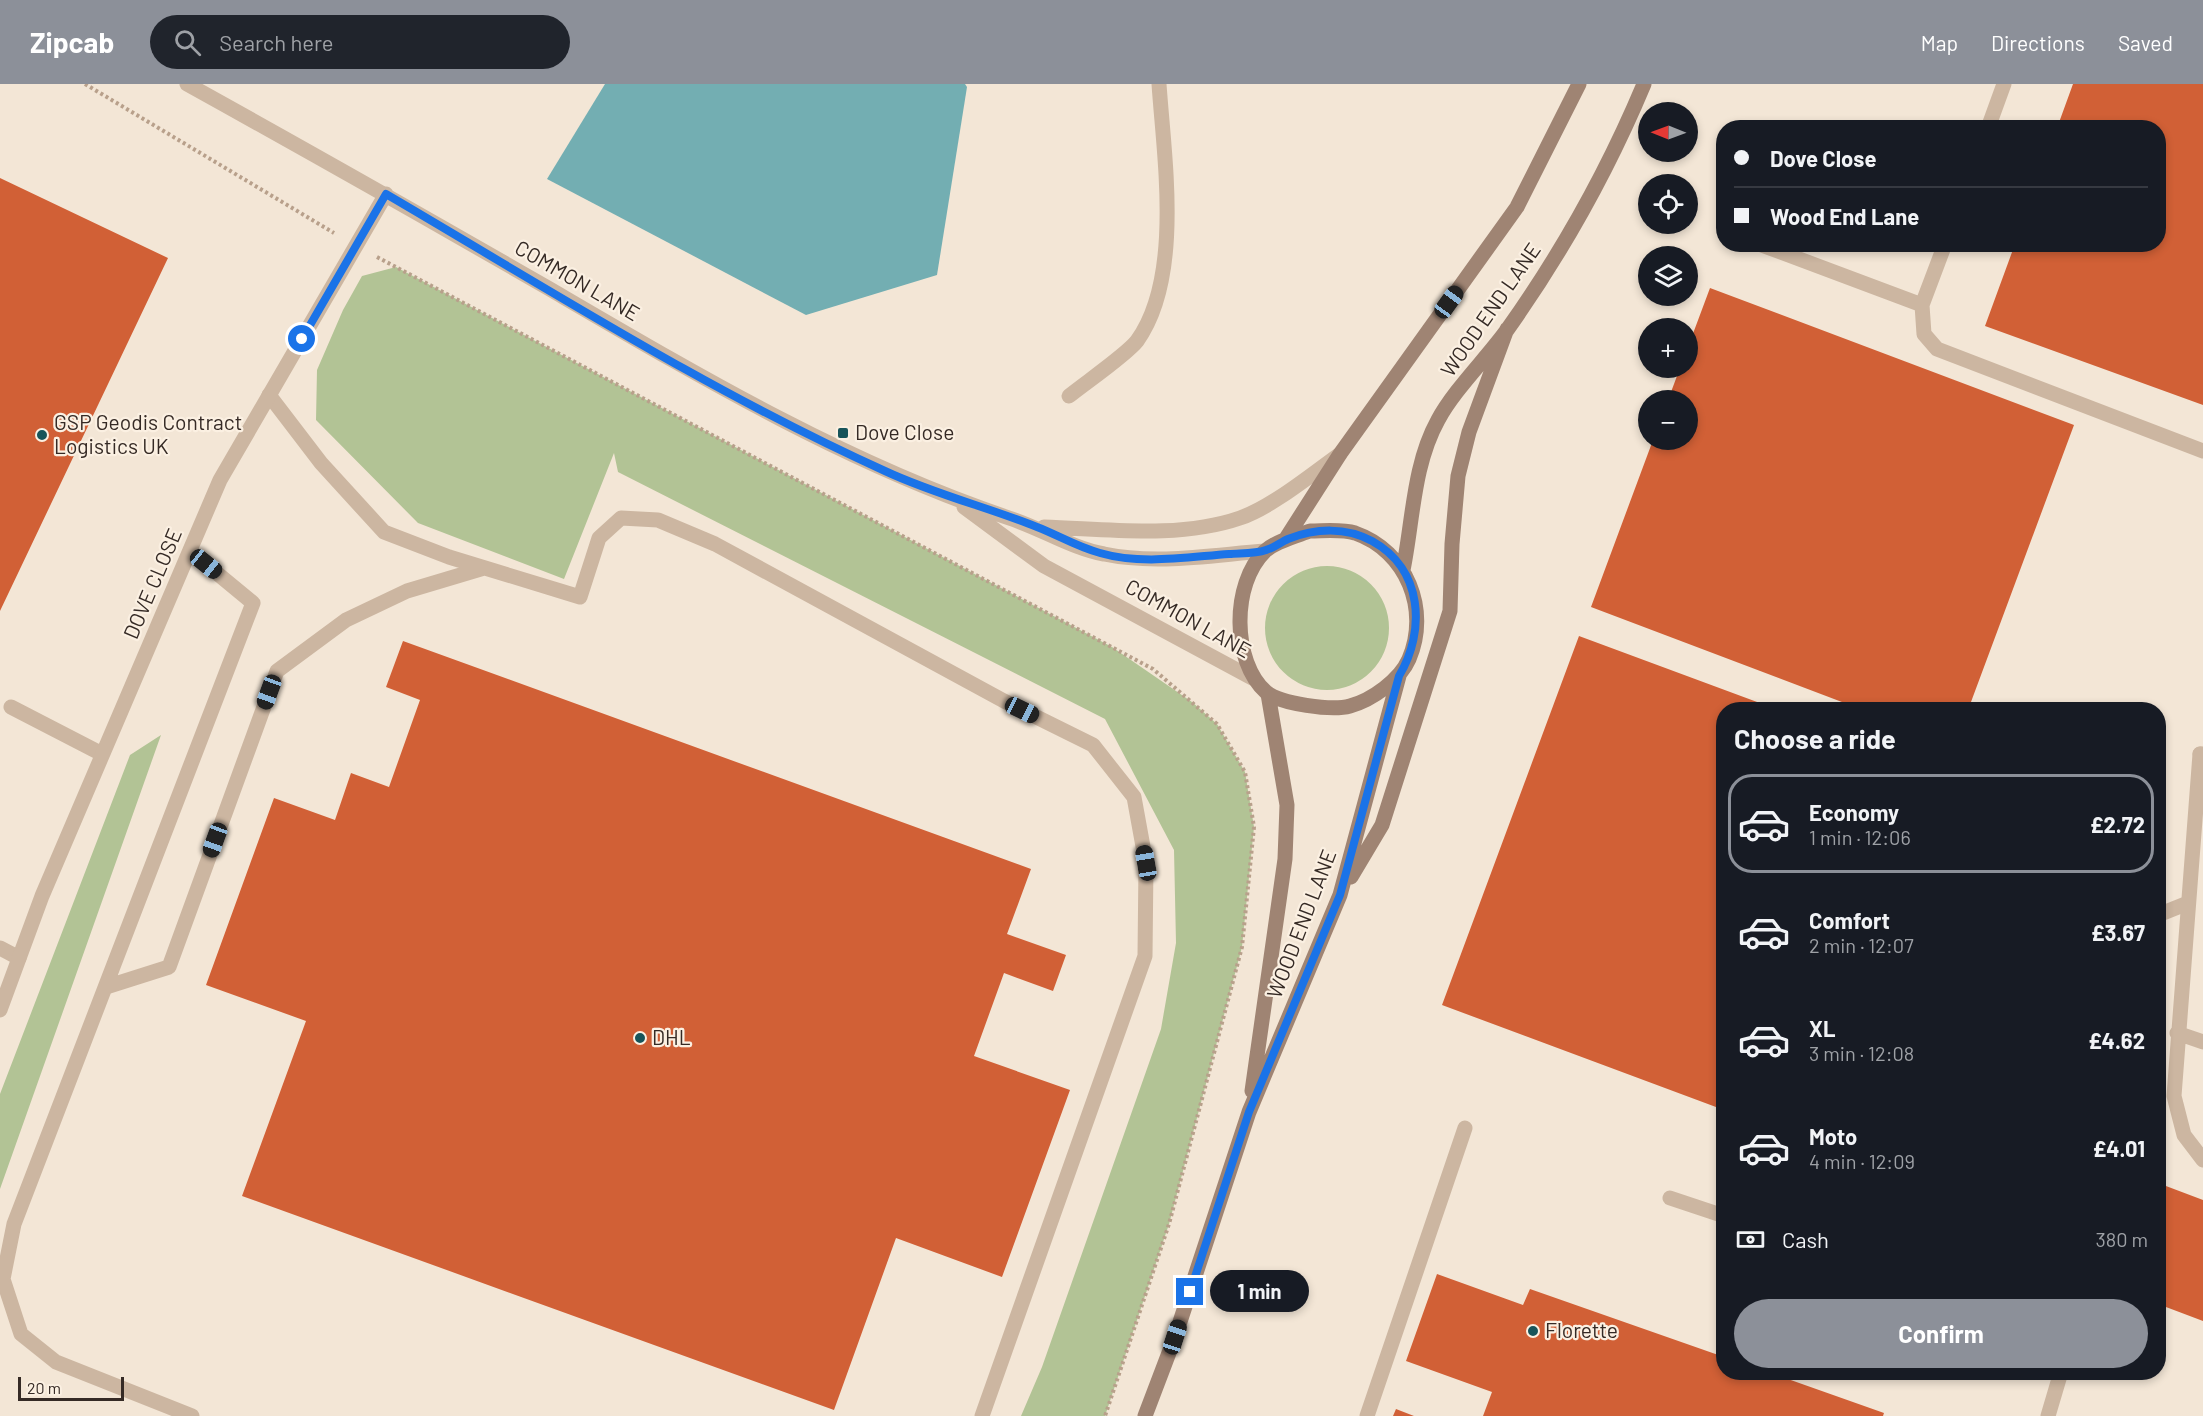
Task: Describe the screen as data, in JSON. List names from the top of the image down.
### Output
{
  "streets": {
    "street": ["COMMON LANE", "WOOD END LANE", "DOVE CLOSE"]
  },
  "crossings": [
    ["COMMON LANE", "WOOD END LANE"],
    ["COMMON LANE", "DOVE CLOSE"]
  ],
  "places": {
    "transit": ["Dove Close"],
    "other": ["GSP Geodis Contract Logistics UK", "DHL", "Florette"]
  },
  "scale_bar": "20 m",
  "north": "left",
  "page": {
    "header": "Zipcab",
    "search": "Search here",
    "nav": ["Map", "Directions", "Saved"],
    "map_buttons": ["+", "−"],
    "banner": ["Dove Close", "Wood End Lane"],
    "heading": "Choose a ride",
    "list": [
      {
        "name": "Economy",
        "note": "1 min · 12:06",
        "value": "£2.72"
      },
      {
        "name": "Comfort",
        "note": "2 min · 12:07",
        "value": "£3.67"
      },
      {
        "name": "XL",
        "note": "3 min · 12:08",
        "value": "£4.62"
      },
      {
        "name": "Moto",
        "note": "4 min · 12:09",
        "value": "£4.01"
      }
    ],
    "pay": ["Cash", "380 m"],
    "bubble": "1 min",
    "buttons": "Confirm",
    "scale": "20 m"
  }
}
